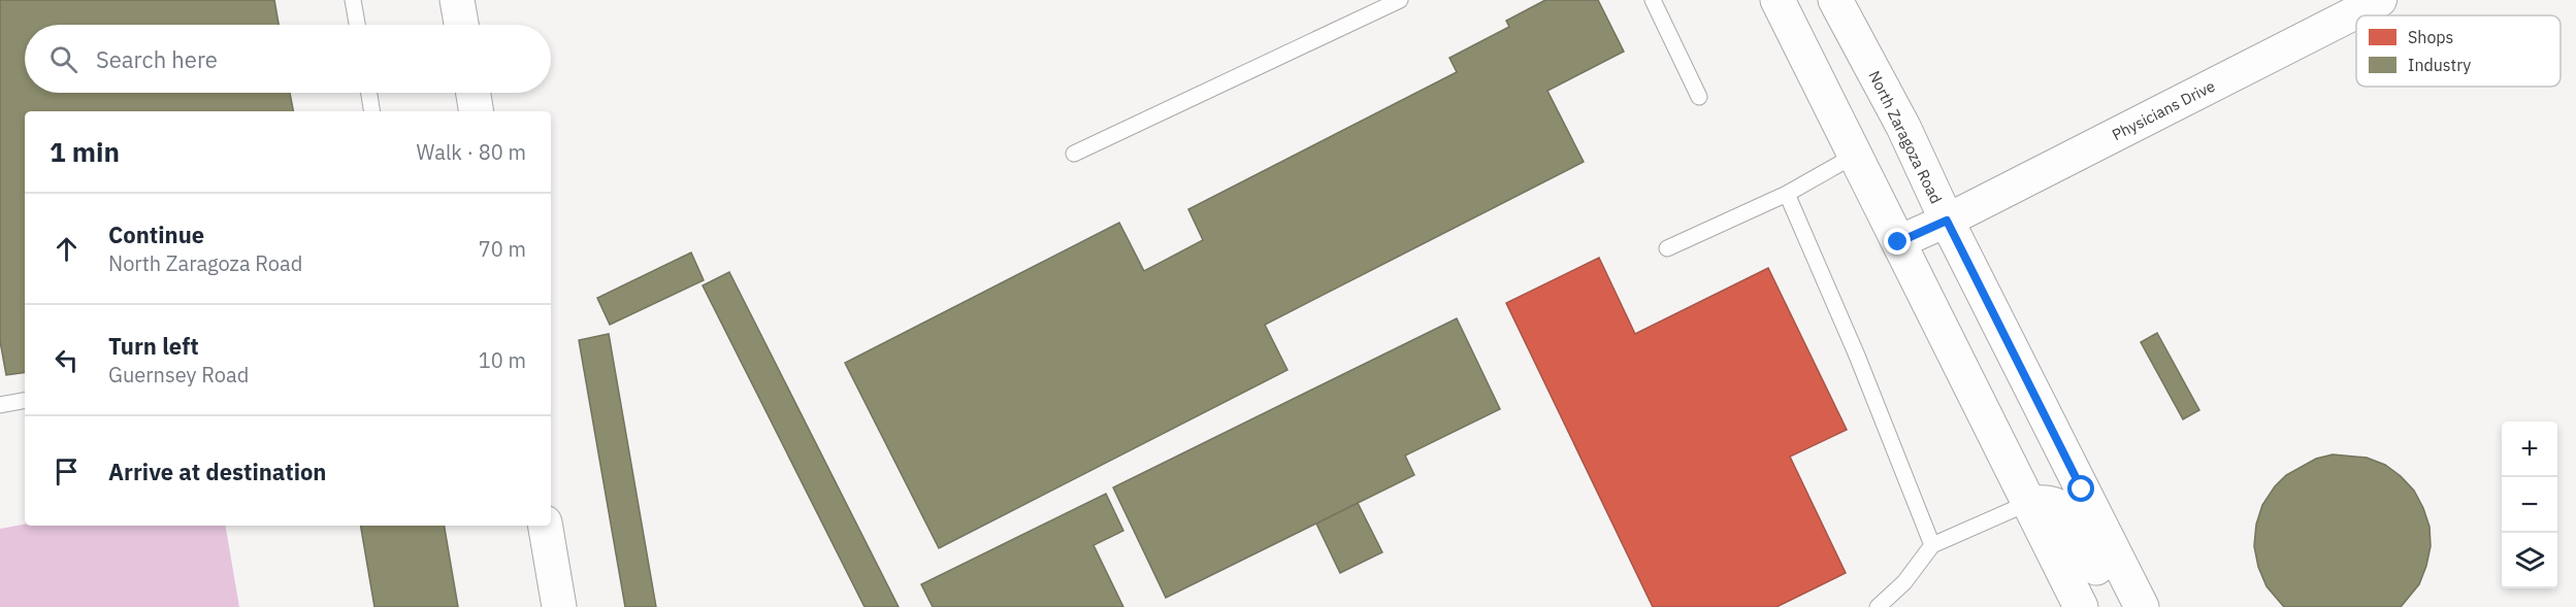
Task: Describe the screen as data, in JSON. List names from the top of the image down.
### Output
{
  "streets": {
    "main road": ["North Zaragoza Road"],
    "street": ["Physicians Drive"]
  },
  "crossings": [
    ["Physicians Drive", "North Zaragoza Road"]
  ],
  "legend": ["Shops", "Industry"],
  "page": {
    "search": "Search here",
    "heading": ["1 min", "Walk · 80 m"],
    "list": [
      ["Continue", "North Zaragoza Road", "70 m"],
      ["Turn left", "Guernsey Road", "10 m"],
      "Arrive at destination"
    ],
    "map_buttons": ["+", "−"]
  }
}
